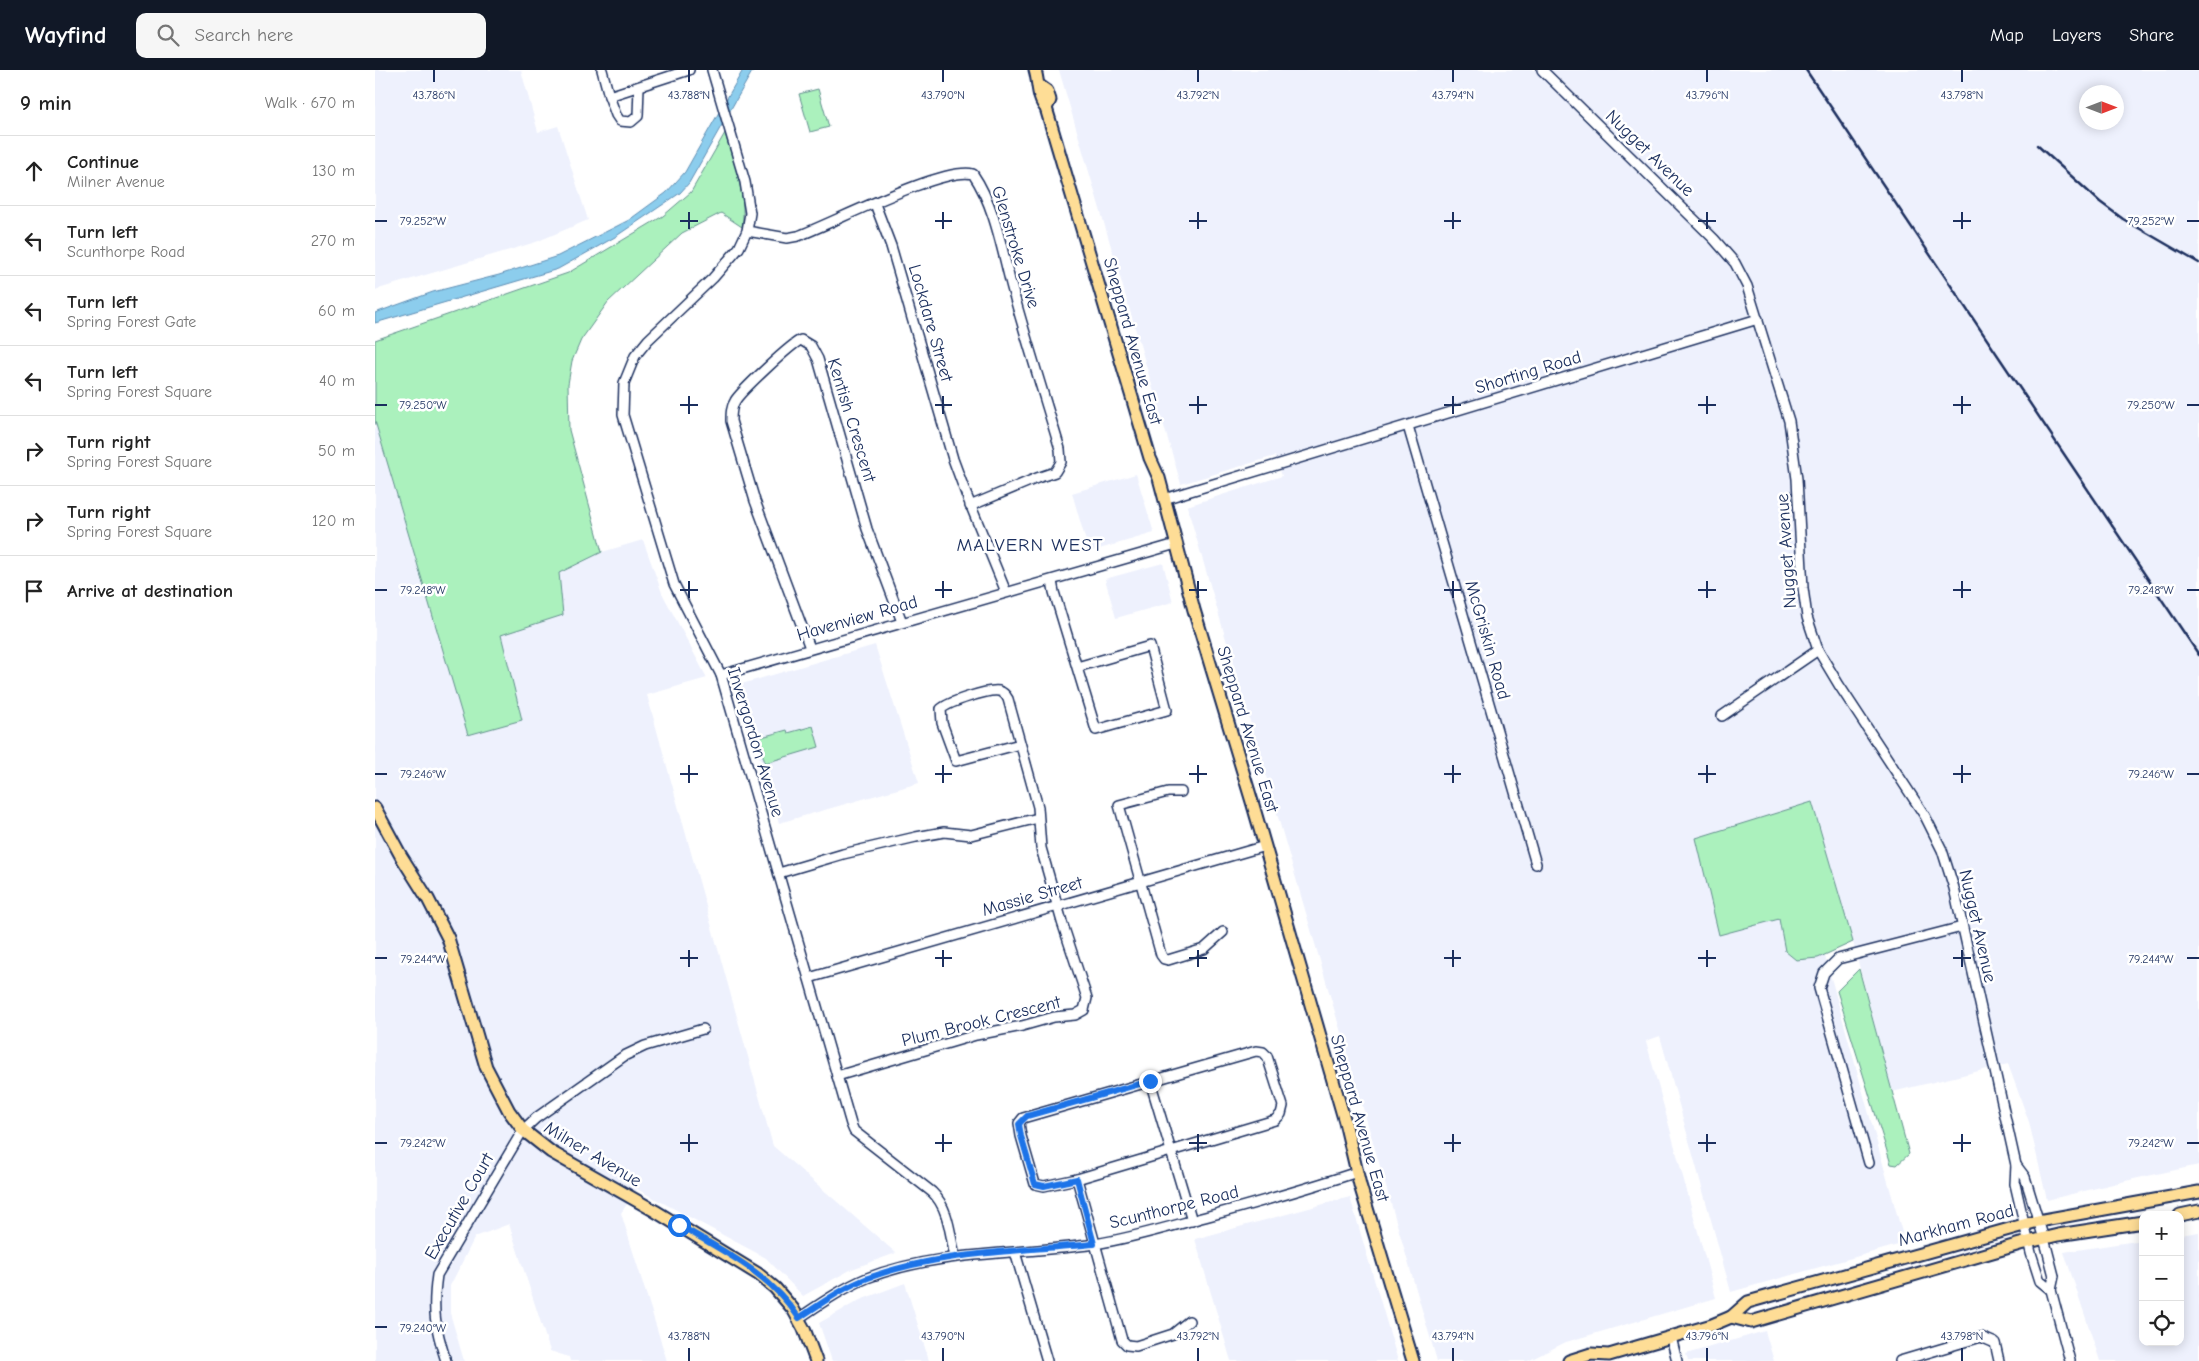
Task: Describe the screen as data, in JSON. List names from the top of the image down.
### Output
{
  "streets": {
    "main road": ["Sheppard Avenue East", "Milner Avenue", "Markham Road"],
    "street": [
      "Nugget Avenue",
      "Glenstroke Drive",
      "Lockdare Street",
      "Shorting Road",
      "Kentish Crescent",
      "Havenview Road",
      "McGriskin Road",
      "Invergordon Avenue",
      "Massie Street",
      "Plum Brook Crescent",
      "Executive Court",
      "Scunthorpe Road"
    ]
  },
  "crossings": [
    ["Nugget Avenue", "Shorting Road"],
    ["Nugget Avenue", "Markham Road"],
    ["Glenstroke Drive", "Lockdare Street"],
    ["Glenstroke Drive", "Invergordon Avenue"],
    ["Lockdare Street", "Havenview Road"],
    ["Sheppard Avenue East", "Shorting Road"],
    ["Sheppard Avenue East", "Havenview Road"],
    ["Sheppard Avenue East", "Massie Street"],
    ["Sheppard Avenue East", "Scunthorpe Road"],
    ["Shorting Road", "McGriskin Road"],
    ["Kentish Crescent", "Havenview Road"],
    ["Havenview Road", "Invergordon Avenue"],
    ["Invergordon Avenue", "Massie Street"],
    ["Invergordon Avenue", "Plum Brook Crescent"],
    ["Invergordon Avenue", "Scunthorpe Road"],
    ["Massie Street", "Plum Brook Crescent"],
    ["Milner Avenue", "Executive Court"],
    ["Milner Avenue", "Scunthorpe Road"]
  ],
  "districts": ["MALVERN WEST"],
  "north": "right",
  "page": {
    "header": "Wayfind",
    "search": "Search here",
    "nav": ["Map", "Layers", "Share"],
    "heading": ["9 min", "Walk · 670 m"],
    "list": [
      ["Continue", "Milner Avenue", "130 m"],
      ["Turn left", "Scunthorpe Road", "270 m"],
      ["Turn left", "Spring Forest Gate", "60 m"],
      ["Turn left", "Spring Forest Square", "40 m"],
      ["Turn right", "Spring Forest Square", "50 m"],
      ["Turn right", "Spring Forest Square", "120 m"],
      "Arrive at destination"
    ],
    "map_buttons": ["+", "−"]
  },
  "coordinates": [
    "43.786°N",
    "43.788°N",
    "43.790°N",
    "43.792°N",
    "43.794°N",
    "43.796°N",
    "43.798°N",
    "79.252°W",
    "79.250°W",
    "79.248°W",
    "79.246°W",
    "79.244°W",
    "79.242°W",
    "79.240°W"
  ]
}
